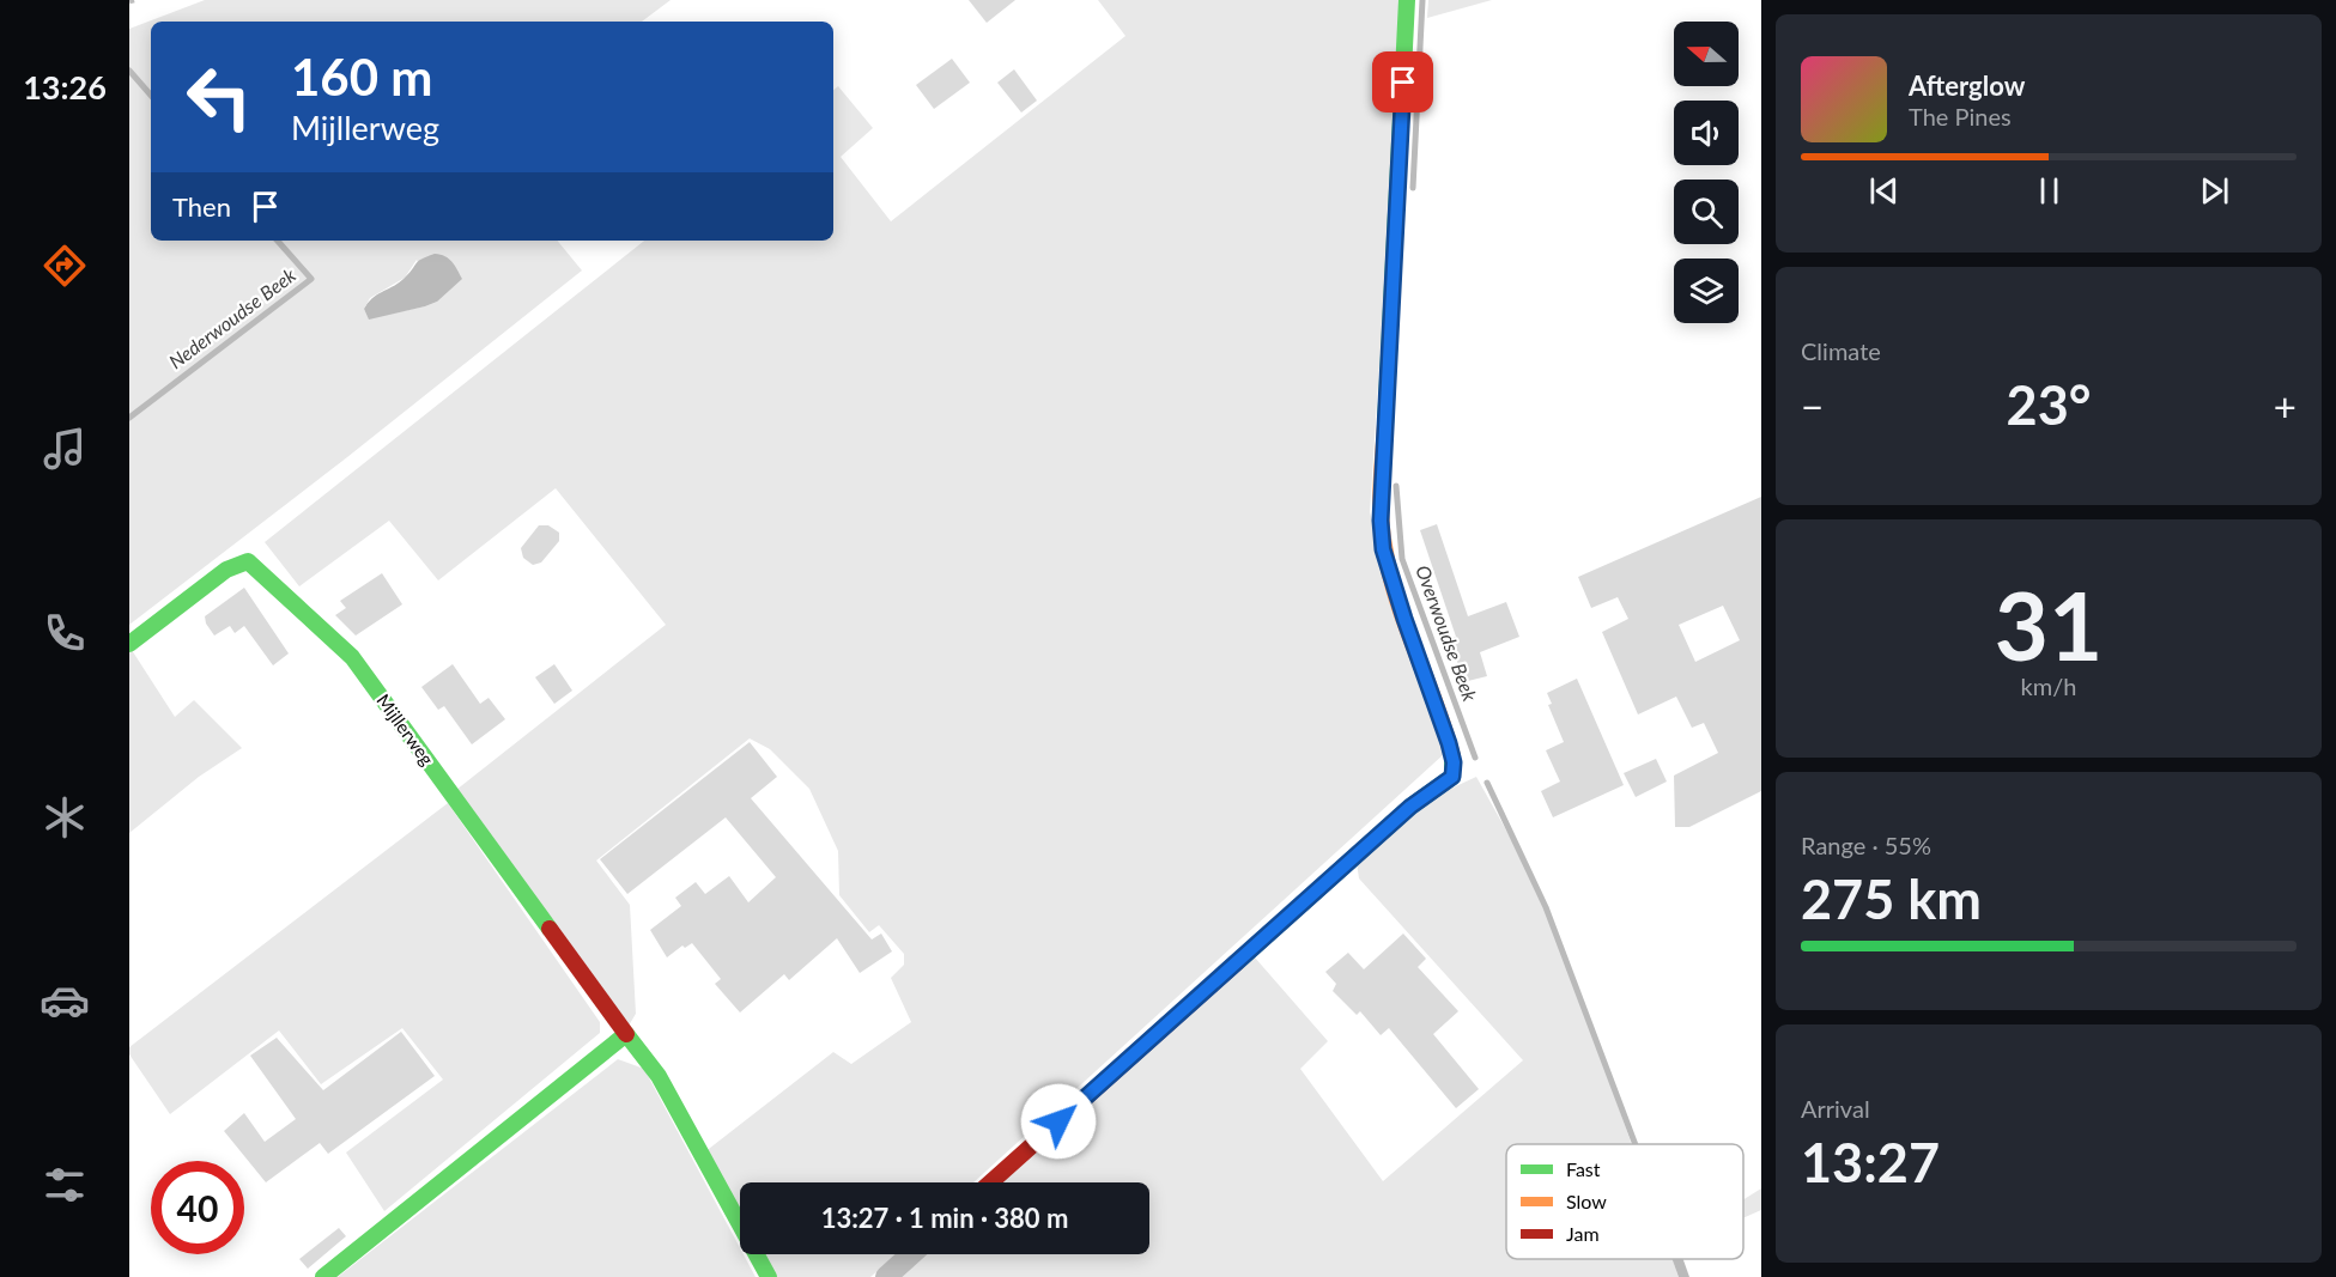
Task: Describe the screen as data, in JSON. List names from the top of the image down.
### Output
{
  "streets": {
    "street": ["Mijllerweg"]
  },
  "water": ["Nederwoudse Beek", "Overwoudse Beek"],
  "legend": ["Fast", "Slow", "Jam"],
  "north": "left",
  "page": {
    "tabs": "13:26",
    "turn": ["160 m", "Mijllerweg"],
    "song": ["Afterglow", "The Pines"],
    "then": "Then",
    "tile": [
      "Climate",
      ["31", "km/h"],
      ["Range · 55%", "275 km"],
      ["Arrival", "13:27"]
    ],
    "heat": ["−", "23°", "+"],
    "limit": "40",
    "trip": "13:27 · 1 min · 380 m"
  }
}
